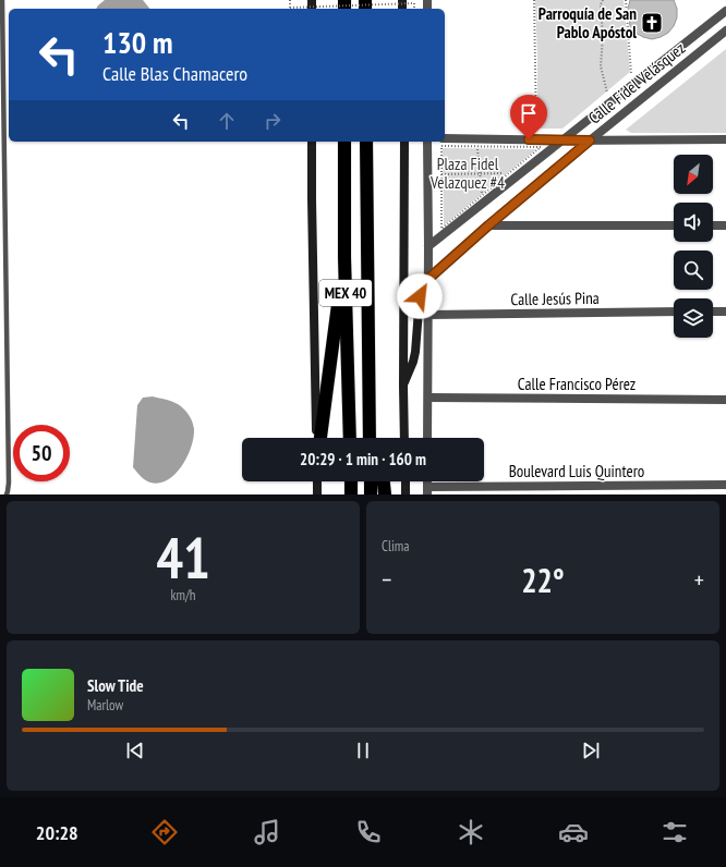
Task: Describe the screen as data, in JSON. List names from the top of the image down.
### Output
{
  "streets": {
    "highway": ["MEX 40"],
    "street": [
      "Calle Fidel Velásquez",
      "Calle Jesús Pina",
      "Calle Francisco Pérez",
      "Boulevard Luis Quintero"
    ]
  },
  "parks": ["Plaza Fidel Velazquez #4"],
  "places": {
    "church": ["Parroquía de San Pablo Apóstol"]
  },
  "north": "bottom left",
  "page": {
    "turn": ["130 m", "Calle Blas Chamacero"],
    "limit": "50",
    "trip": "20:29 · 1 min · 160 m",
    "tile": [
      ["41", "km/h"],
      "Clima"
    ],
    "heat": ["−", "22°", "+"],
    "song": ["Slow Tide", "Marlow"],
    "tabs": "20:28"
  }
}
